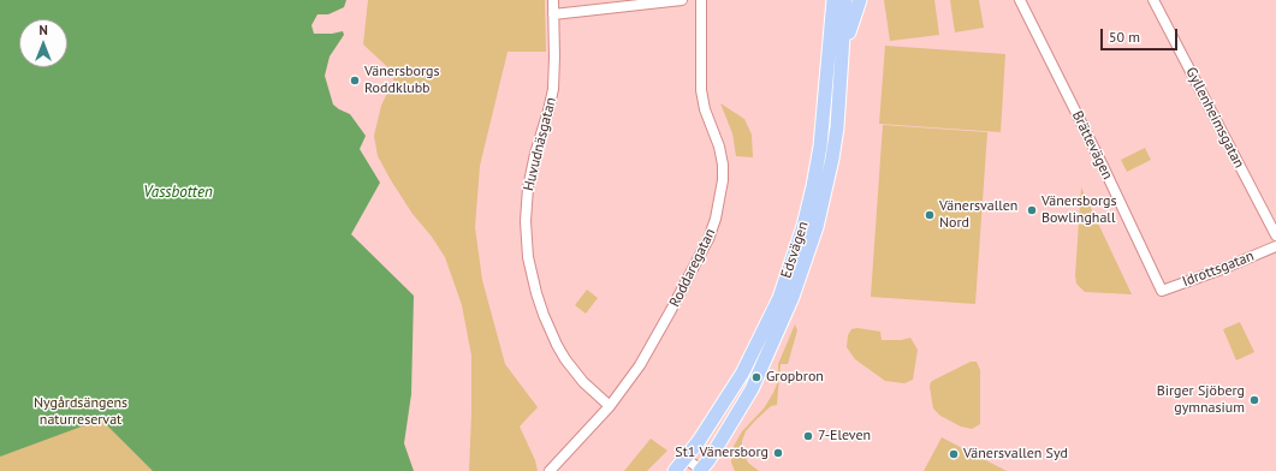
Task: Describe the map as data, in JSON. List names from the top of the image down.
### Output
{
  "streets": {
    "main road": ["Edsvägen"],
    "street": [
      "Gyllenheimsgatan",
      "Huvudnäsgatan",
      "Brättevägen",
      "Roddaregatan",
      "Idrottsgatan"
    ]
  },
  "crossings": [
    ["Huvudnäsgatan", "Roddaregatan"],
    ["Brättevägen", "Idrottsgatan"]
  ],
  "water": ["Vassbotten"],
  "parks": ["Nygårdsängens naturreservat"],
  "places": [
    "Vänersborgs Roddklubb",
    "Vänersborgs Bowlinghall",
    "Vänersvallen Nord",
    "Gropbron",
    "Birger Sjöberg gymnasium",
    "7-Eleven",
    "St1 Vänersborg",
    "Vänersvallen Syd"
  ],
  "scale_bar": "50 m",
  "north": "top"
}
